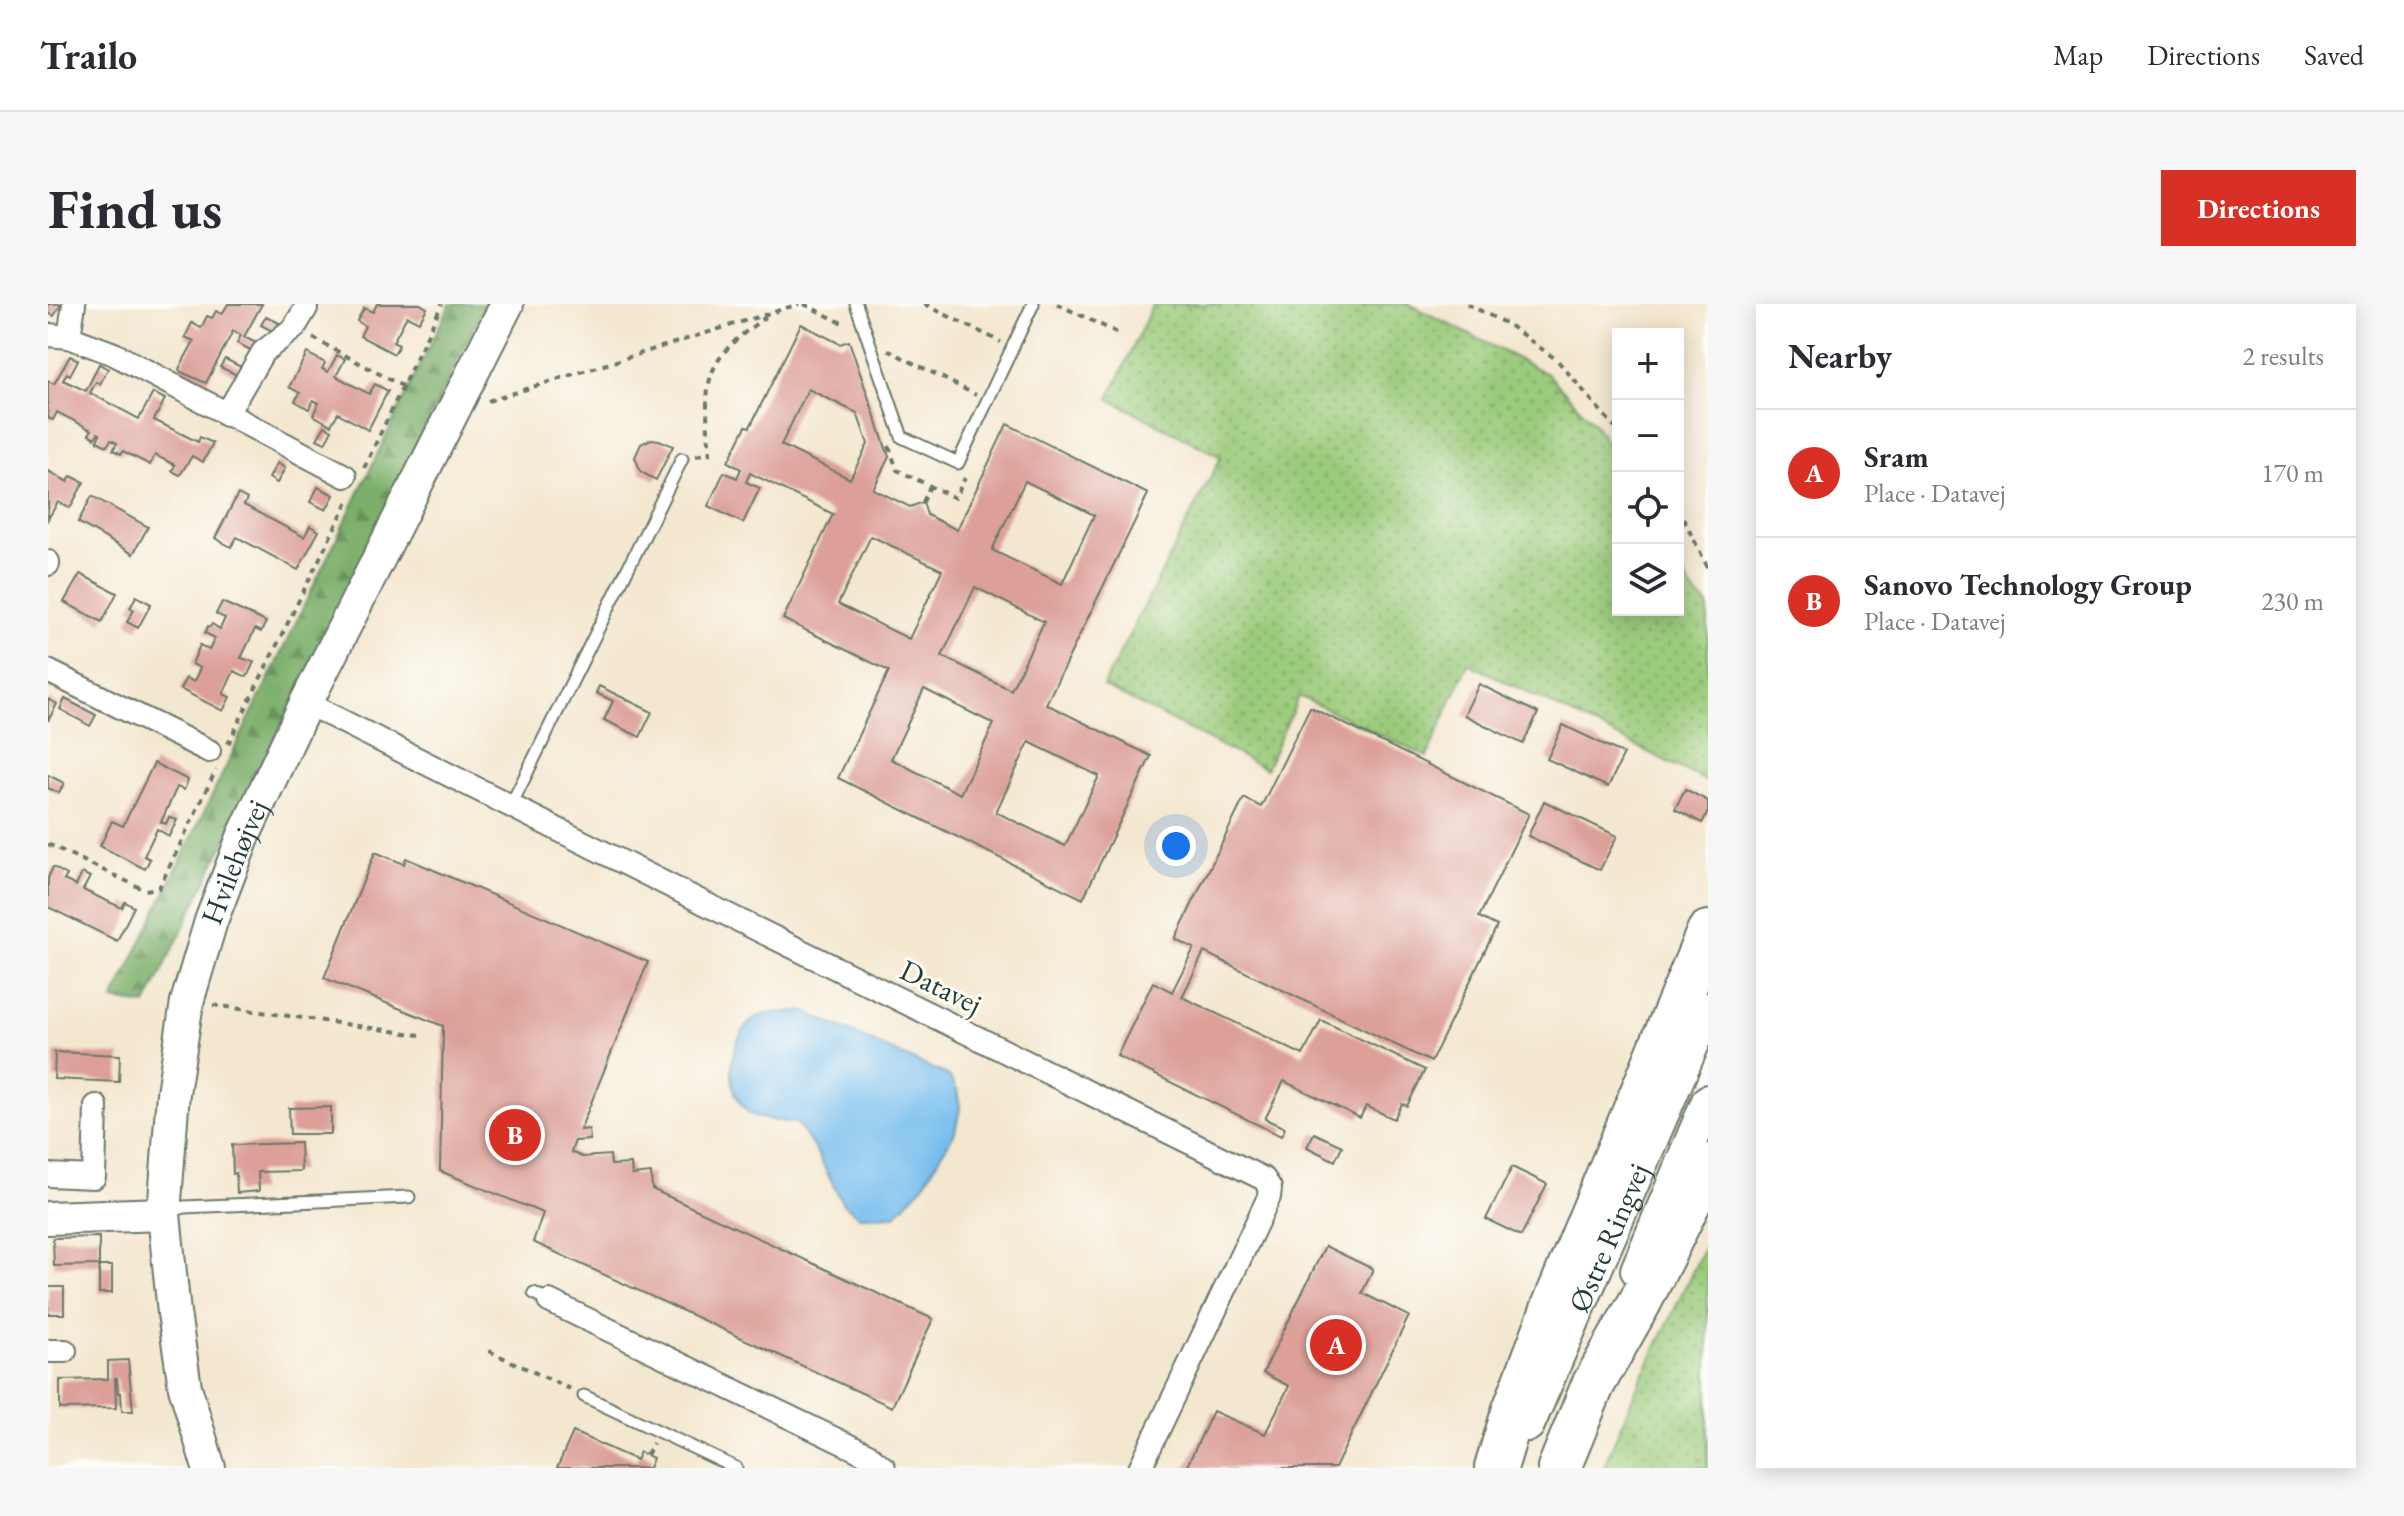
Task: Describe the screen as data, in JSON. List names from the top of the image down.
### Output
{
  "streets": {
    "street": ["Hvilehøjvej", "Datavej", "Østre Ringvej"]
  },
  "crossings": [
    ["Hvilehøjvej", "Datavej"]
  ],
  "page": {
    "header": "Trailo",
    "nav": ["Map", "Directions", "Saved"],
    "buttons": "Directions",
    "title": "Find us",
    "heading": ["Nearby", "2 results"],
    "map_buttons": ["+", "−"],
    "list": [
      {
        "mark": "A",
        "name": "Sram",
        "note": "Place · Datavej",
        "value": "170 m"
      },
      {
        "mark": "B",
        "name": "Sanovo Technology Group",
        "note": "Place · Datavej",
        "value": "230 m"
      }
    ],
    "pins": ["B", "A"]
  }
}
